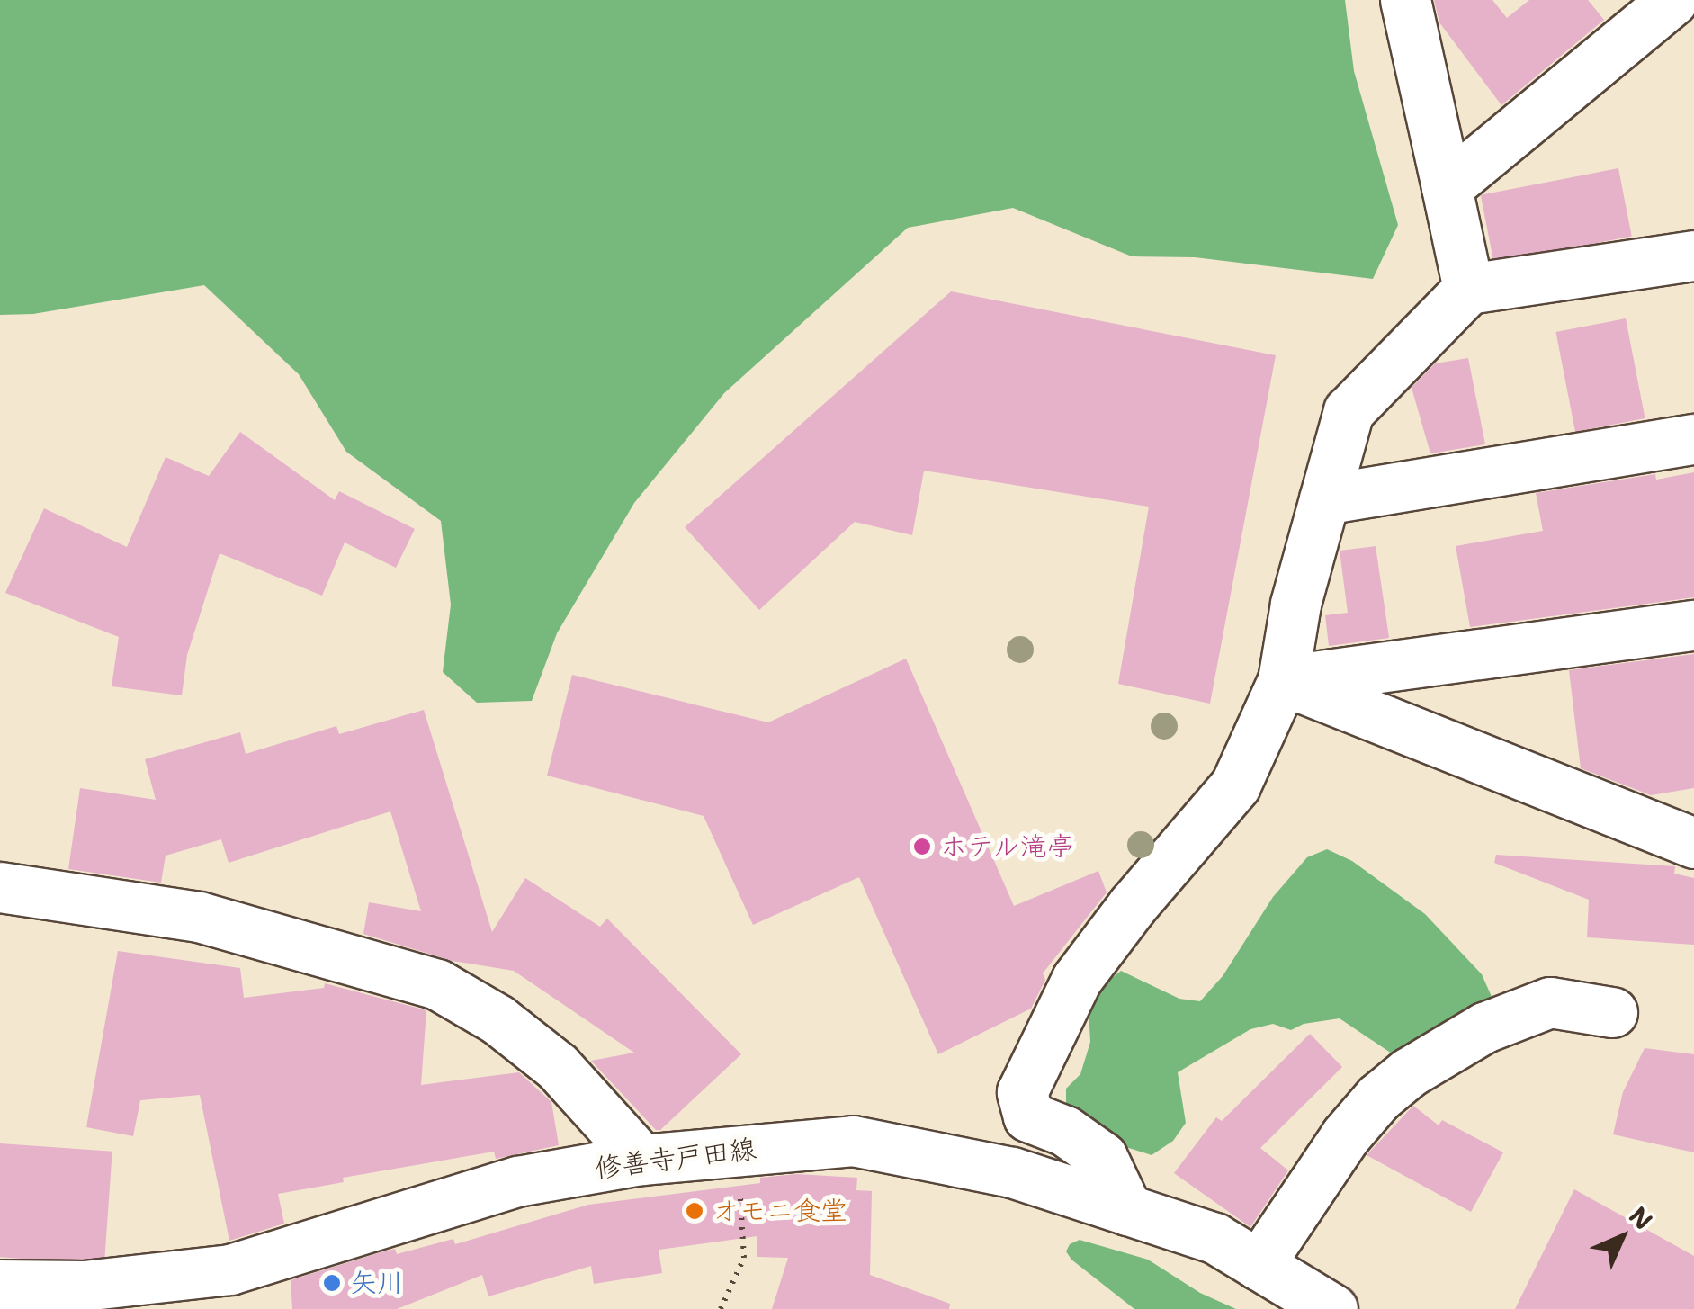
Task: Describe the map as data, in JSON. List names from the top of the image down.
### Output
{
  "streets": {
    "street": ["修善寺戸田線"]
  },
  "places": ["ホテル滝亭", "オモニ食堂", "矢川"],
  "north": "top right"
}
